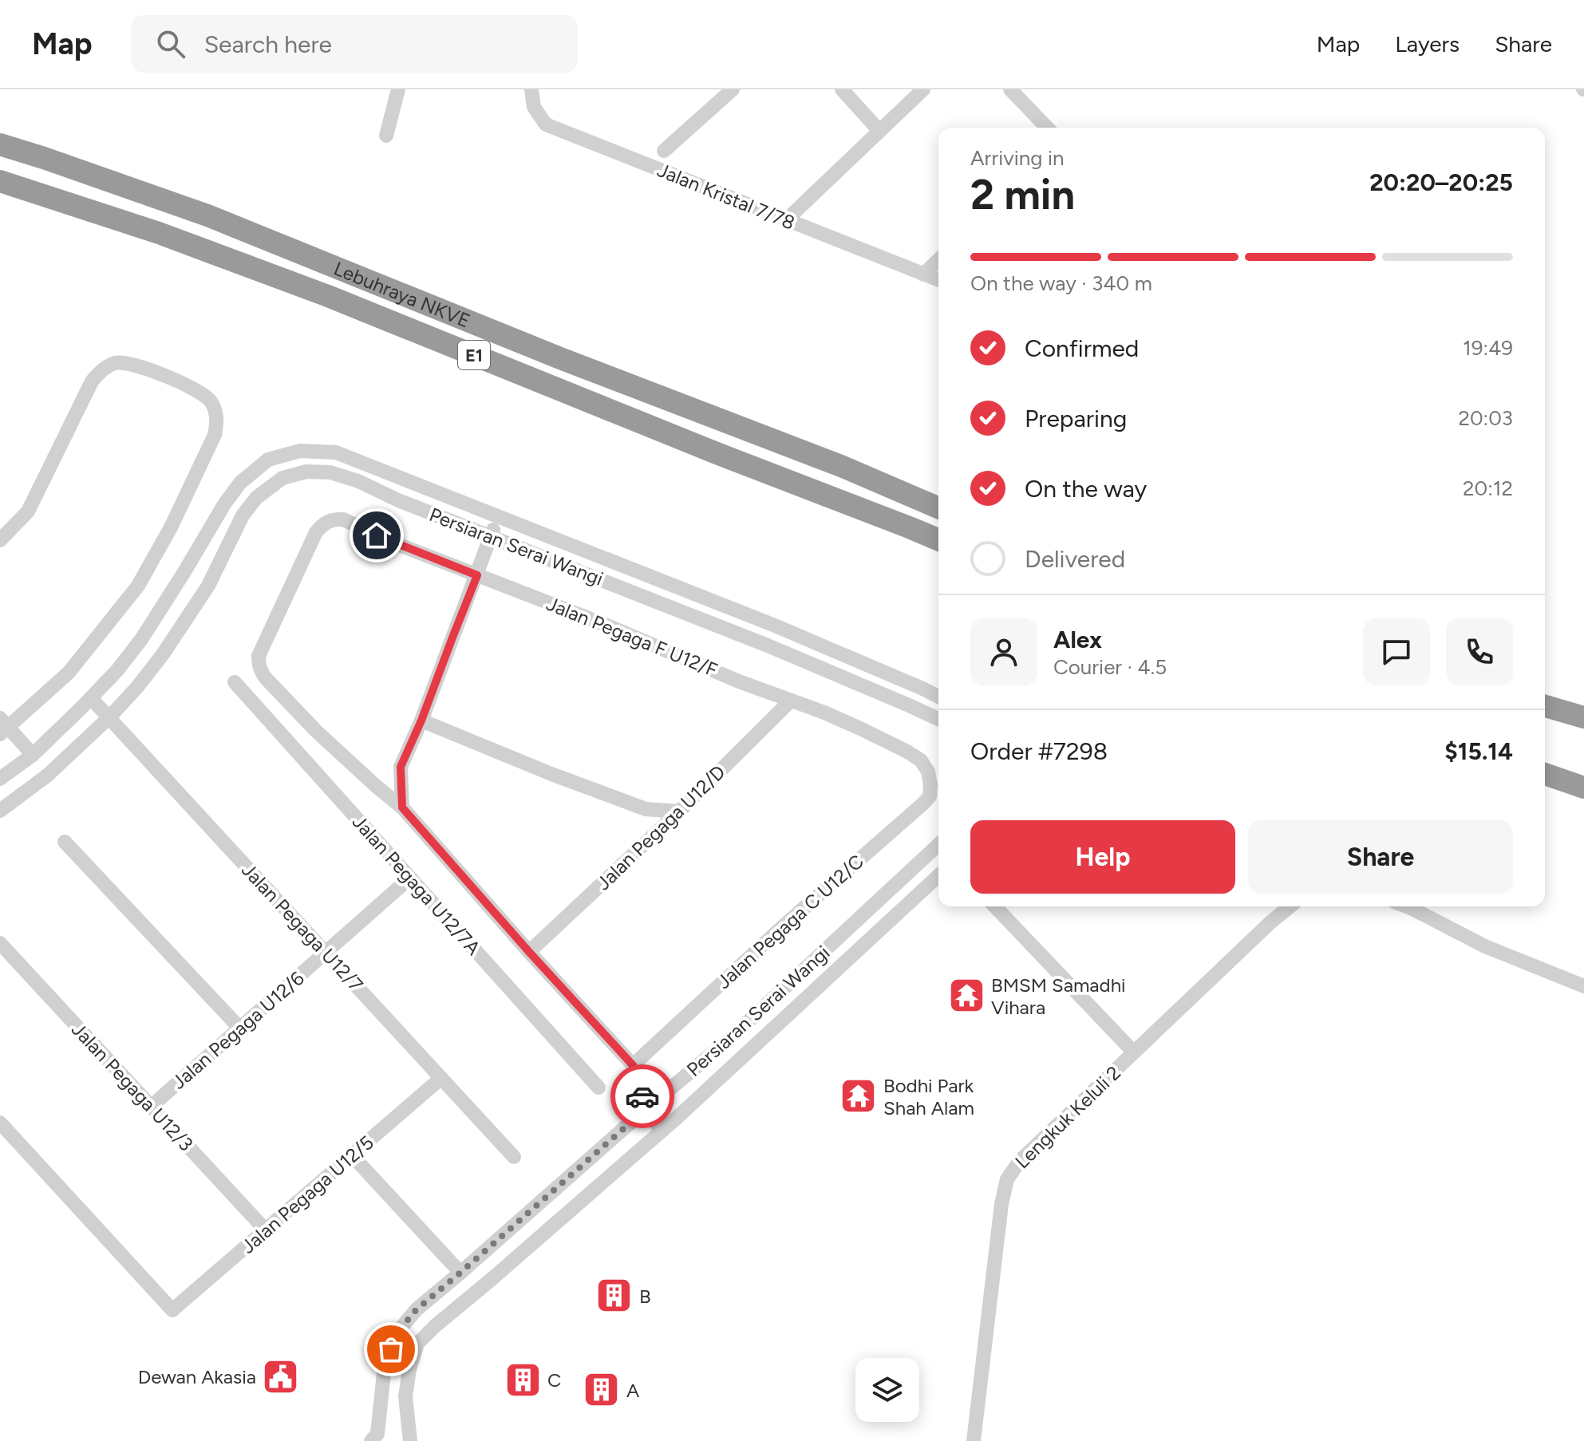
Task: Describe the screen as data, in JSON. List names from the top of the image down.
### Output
{
  "streets": {
    "highway": ["Lebuhraya NKVE", "E1"],
    "street": [
      "Jalan Kristal 7/78",
      "Persiaran Serai Wangi",
      "Jalan Pegaga F U12/F",
      "Jalan Pegaga U12/D",
      "Jalan Pegaga U12/7A",
      "Jalan Pegaga C U12/C",
      "Jalan Pegaga U12/7",
      "Jalan Pegaga U12/6",
      "Jalan Pegaga U12/3",
      "Lengkuk Keluli 2",
      "Jalan Pegaga U12/5"
    ]
  },
  "crossings": [
    ["Persiaran Serai Wangi", "Jalan Pegaga U12/7"],
    ["Jalan Pegaga F U12/F", "Jalan Pegaga U12/D"],
    ["Jalan Pegaga F U12/F", "Jalan Pegaga C U12/C"],
    ["Jalan Pegaga U12/7A", "Jalan Pegaga U12/6"],
    ["Jalan Pegaga U12/7", "Jalan Pegaga U12/6"],
    ["Jalan Pegaga U12/7", "Jalan Pegaga U12/5"],
    ["Jalan Pegaga U12/6", "Jalan Pegaga U12/3"],
    ["Jalan Pegaga U12/3", "Jalan Pegaga U12/5"]
  ],
  "places": {
    "temple": ["BMSM Samadhi Vihara", "Bodhi Park Shah Alam"],
    "building": ["B", "C", "A"],
    "public building": ["Dewan Akasia"]
  },
  "page": {
    "header": "Map",
    "search": "Search here",
    "nav": ["Map", "Layers", "Share"],
    "heading": ["2 min", "Arriving in", "20:20–20:25"],
    "panel": [
      "Alex",
      "Courier · 4.5",
      "Order #7298",
      "$15.14"
    ],
    "bar": "On the way · 340 m",
    "list": [
      ["Confirmed", "19:49"],
      ["Preparing", "20:03"],
      ["On the way", "20:12"],
      "Delivered"
    ],
    "buttons": ["Help", "Share"]
  }
}
